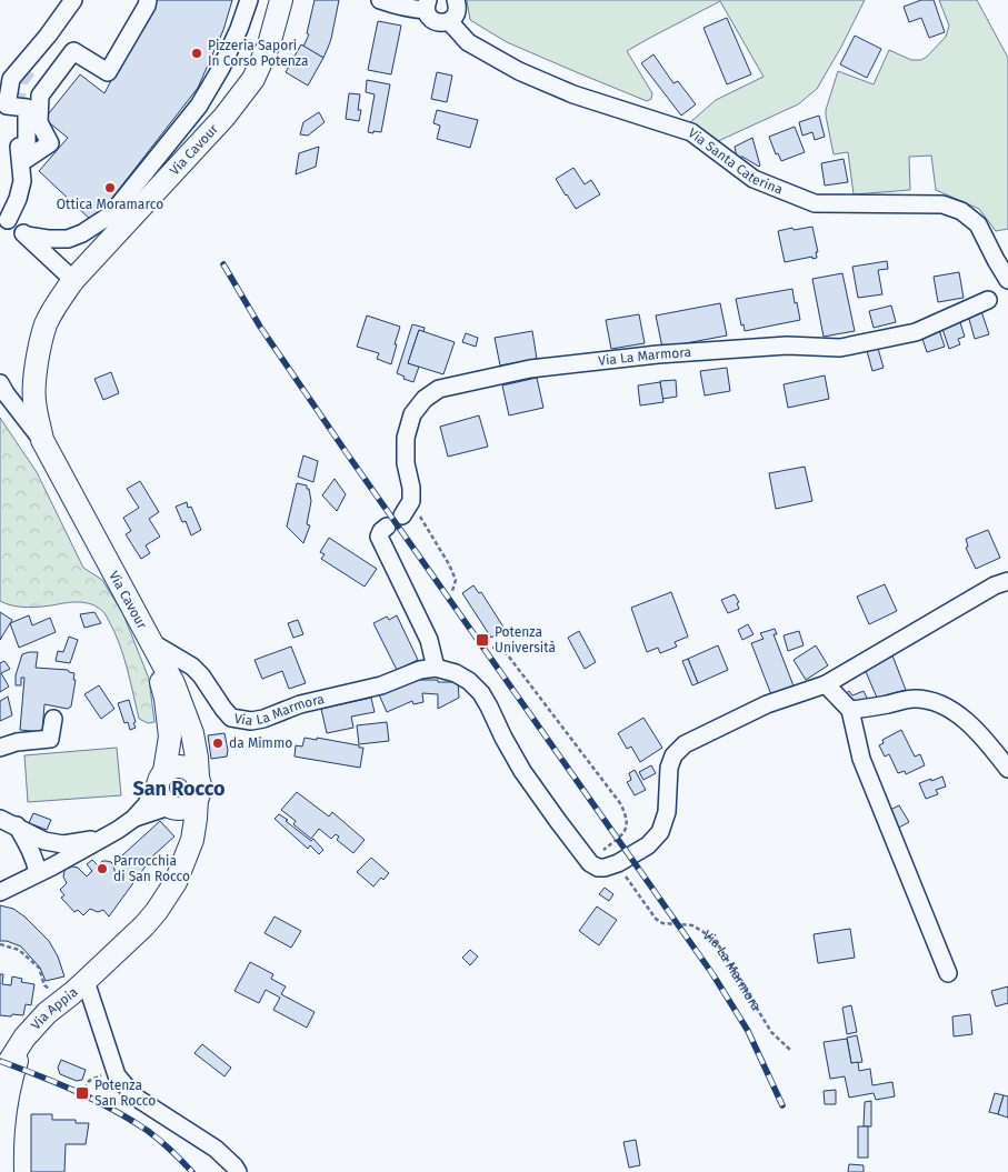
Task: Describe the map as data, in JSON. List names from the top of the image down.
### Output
{
  "streets": {
    "main road": ["Via Cavour", "Via Appia"],
    "street": ["Via Santa Caterina", "Via La Marmora"]
  },
  "crossings": [
    ["Via Cavour", "Via La Marmora"],
    ["Via Cavour", "Via Appia"]
  ],
  "districts": ["San Rocco"],
  "places": {
    "other": [
      "Pizzeria Sapori In Corso Potenza",
      "Ottica Moramarco",
      "da Mimmo",
      "Parrocchia di San Rocco"
    ],
    "transit": ["Potenza Università", "Potenza San Rocco"]
  }
}
